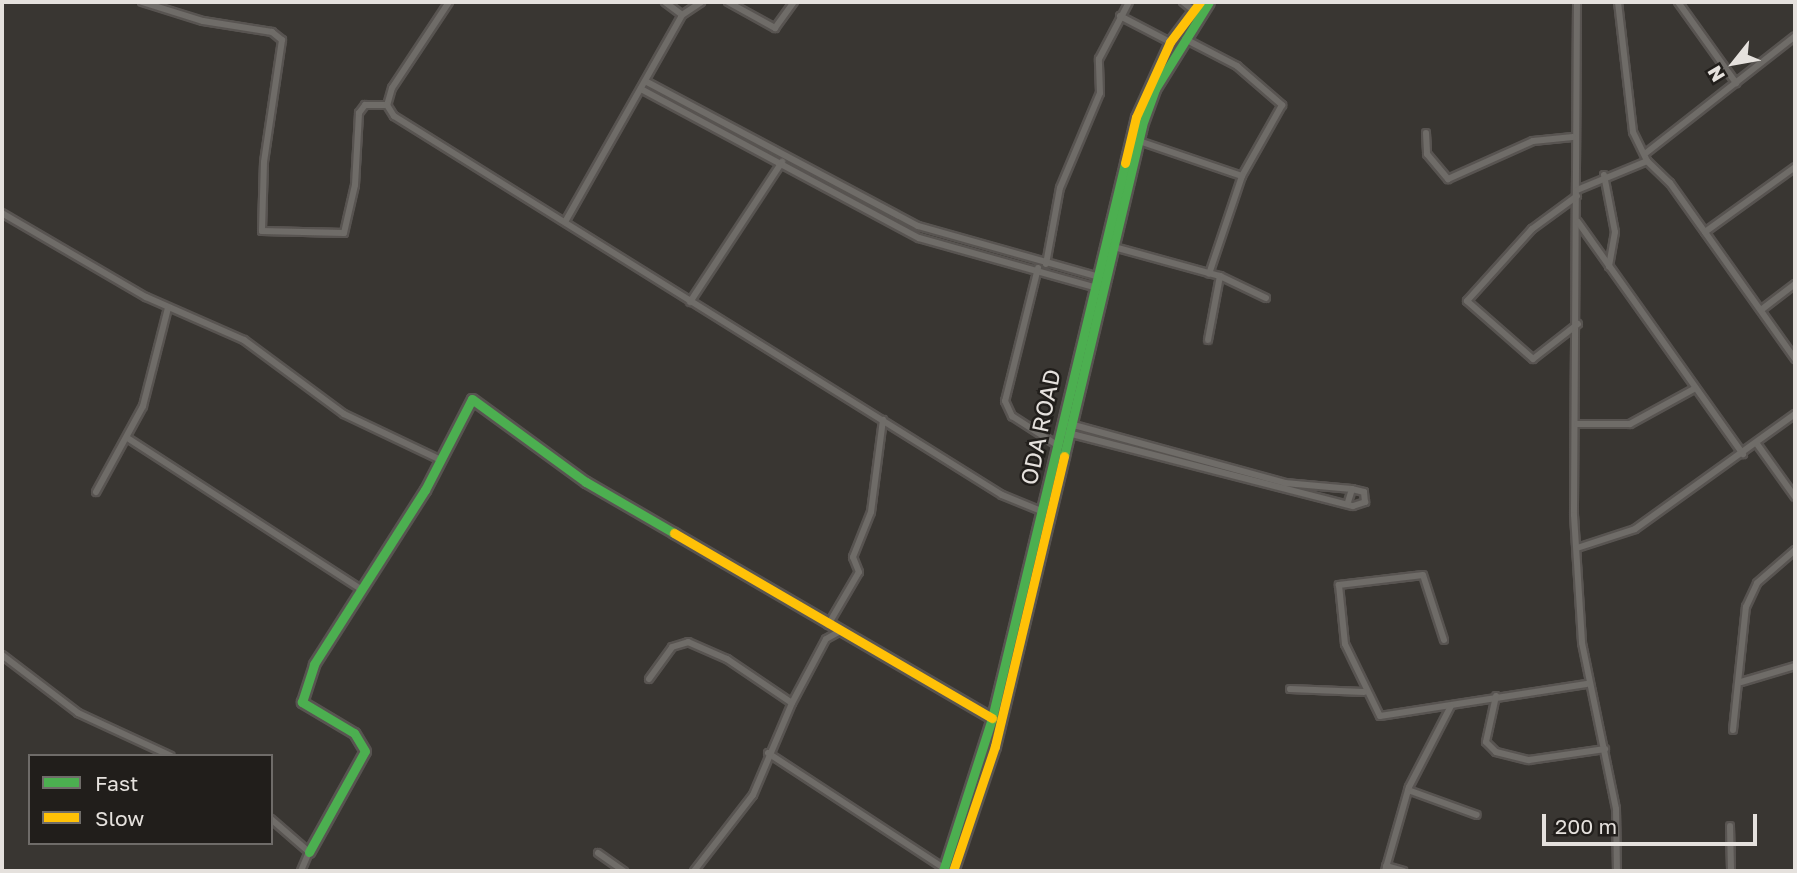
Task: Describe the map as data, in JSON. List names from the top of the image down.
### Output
{
  "streets": {
    "street": ["ODA ROAD"]
  },
  "legend": ["Fast", "Slow"],
  "scale_bar": "200 m",
  "north": "bottom left"
}
